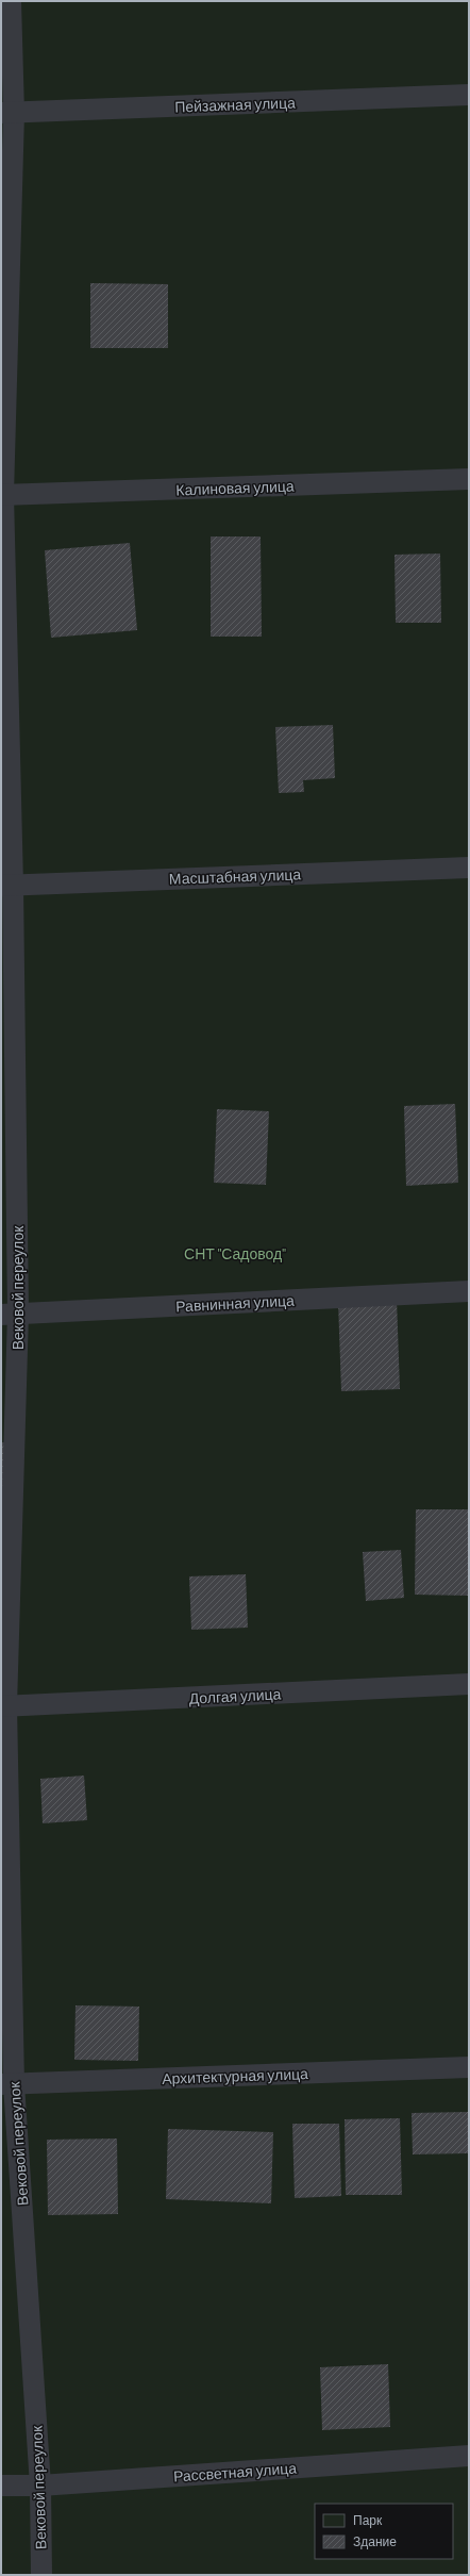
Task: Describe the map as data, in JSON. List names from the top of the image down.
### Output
{
  "streets": {
    "lane": [
      "Пейзажная улица",
      "Калиновая улица",
      "Масштабная улица",
      "Вековой переулок",
      "Равнинная улица",
      "Долгая улица",
      "Архитектурная улица",
      "Рассветная улица"
    ]
  },
  "crossings": [
    ["Пейзажная улица", "Вековой переулок"],
    ["Калиновая улица", "Вековой переулок"],
    ["Масштабная улица", "Вековой переулок"],
    ["Вековой переулок", "Равнинная улица"],
    ["Вековой переулок", "Долгая улица"],
    ["Вековой переулок", "Архитектурная улица"],
    ["Вековой переулок", "Рассветная улица"]
  ],
  "parks": ["СНТ \"Садовод\""],
  "legend": ["Парк", "Здание"]
}
